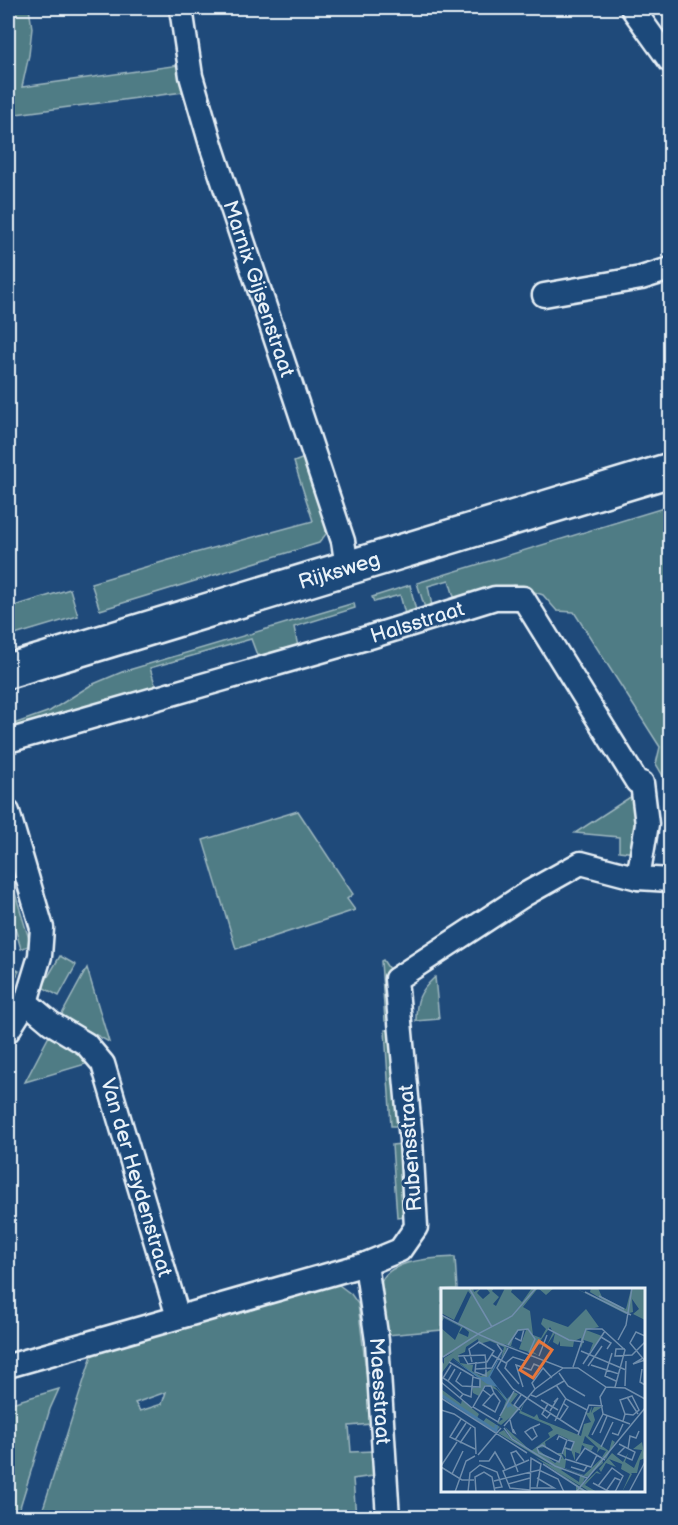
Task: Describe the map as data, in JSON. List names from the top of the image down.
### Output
{
  "streets": {
    "street": [
      "Marnix Gijsenstraat",
      "Rijksweg",
      "Halsstraat",
      "Rubensstraat",
      "Van der Heydenstraat",
      "Maesstraat"
    ]
  },
  "crossings": [
    ["Marnix Gijsenstraat", "Rijksweg"],
    ["Halsstraat", "Rubensstraat"],
    ["Rubensstraat", "Van der Heydenstraat"],
    ["Rubensstraat", "Maesstraat"]
  ]
}
